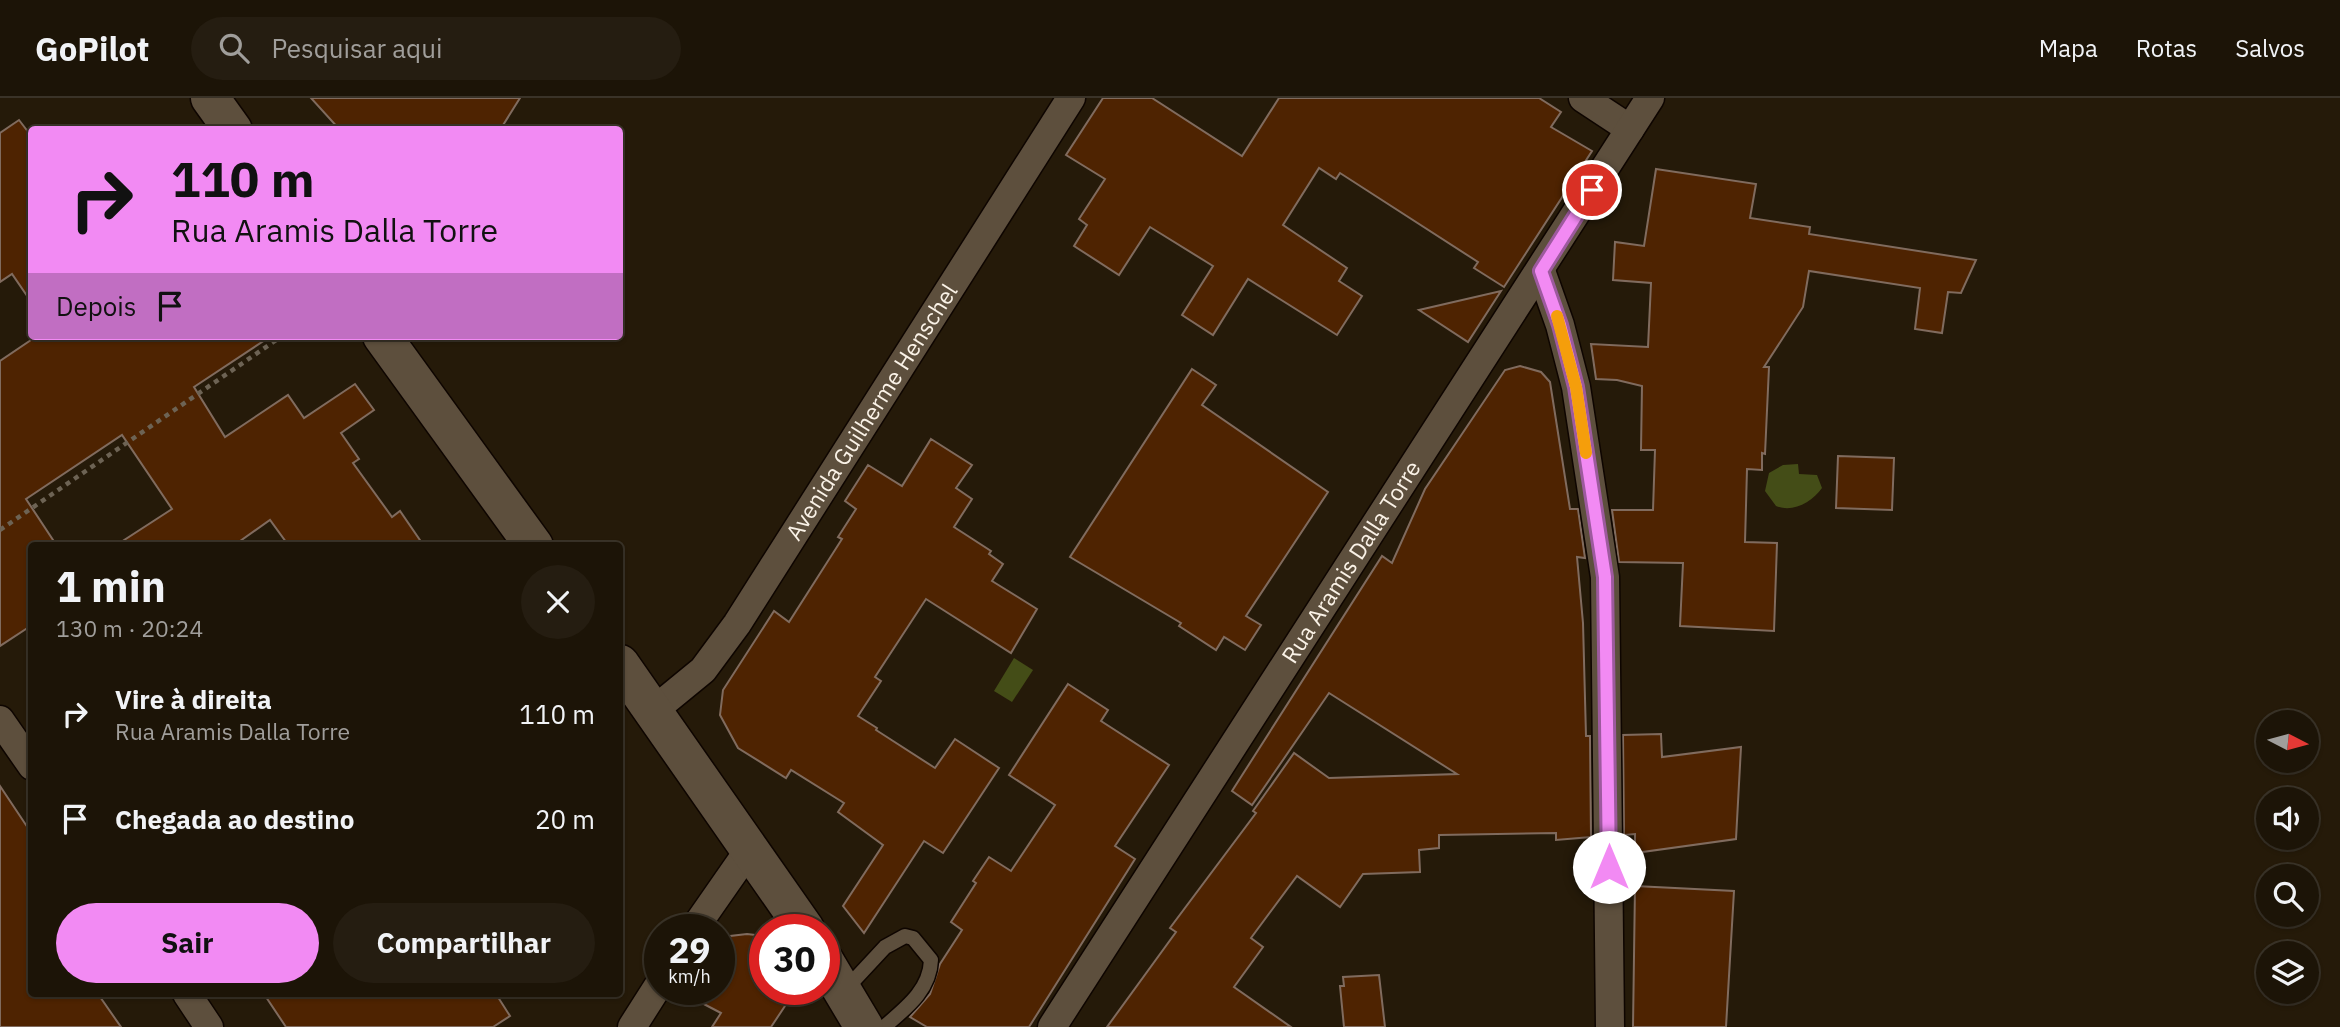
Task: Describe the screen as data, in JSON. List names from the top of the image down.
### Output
{
  "streets": {
    "street": ["Avenida Guilherme Henschel", "Rua Aramis Dalla Torre"]
  },
  "north": "right",
  "page": {
    "header": "GoPilot",
    "search": "Pesquisar aqui",
    "nav": ["Mapa", "Rotas", "Salvos"],
    "turn": ["110 m", "Rua Aramis Dalla Torre"],
    "then": "Depois",
    "heading": ["1 min", "130 m · 20:24"],
    "list": [
      {
        "name": "Vire à direita",
        "note": "Rua Aramis Dalla Torre",
        "value": "110 m"
      },
      {
        "name": "Chegada ao destino",
        "value": "20 m"
      }
    ],
    "buttons": ["Sair", "Compartilhar"],
    "speed": "29 km/h",
    "limit": "30"
  }
}
